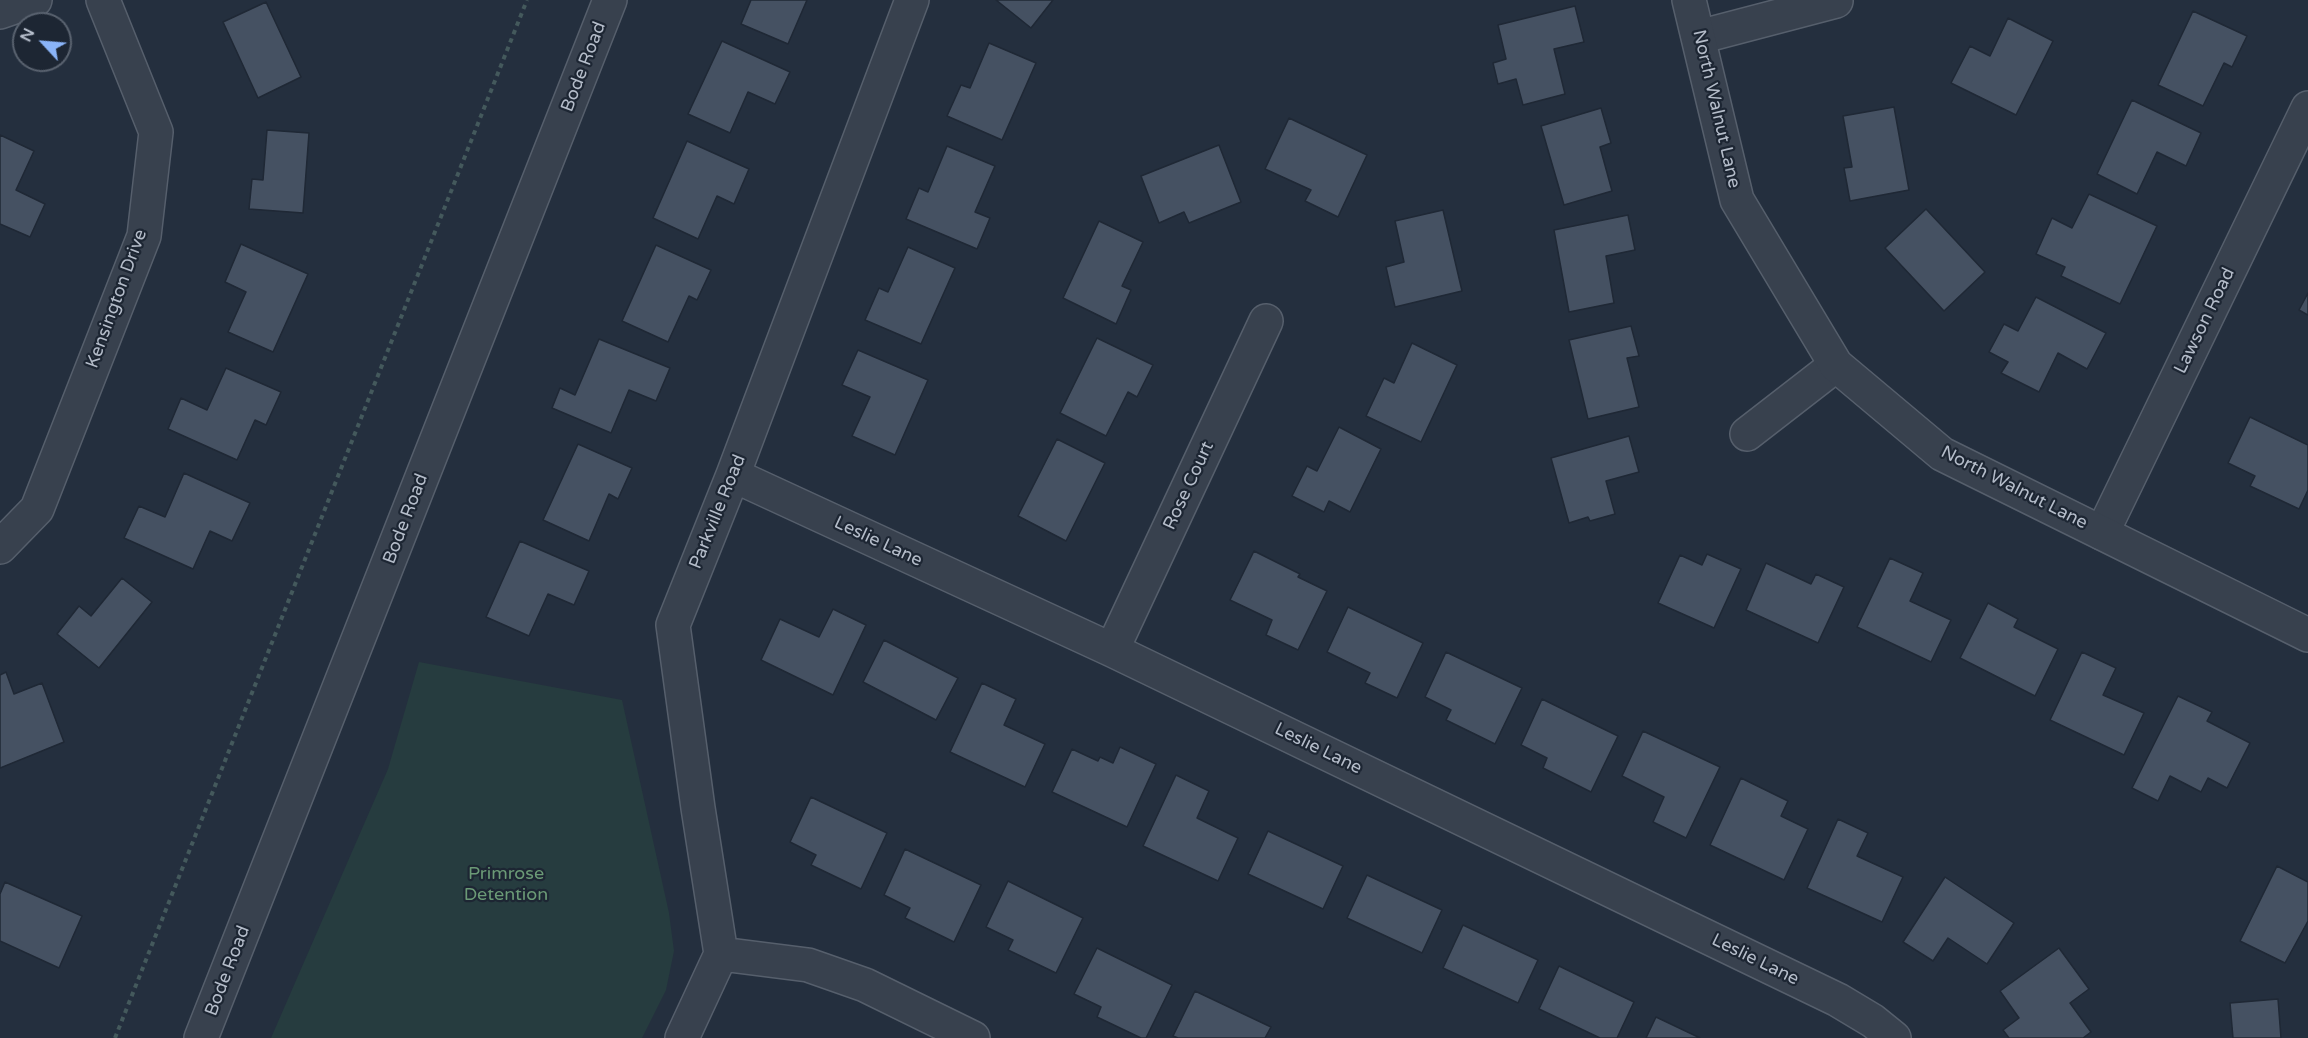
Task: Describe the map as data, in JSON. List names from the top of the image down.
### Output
{
  "streets": {
    "street": [
      "Bode Road",
      "North Walnut Lane",
      "Kensington Drive",
      "Lawson Road",
      "Rose Court",
      "Parkville Road",
      "Leslie Lane"
    ]
  },
  "crossings": [
    ["North Walnut Lane", "Lawson Road"],
    ["Rose Court", "Leslie Lane"],
    ["Parkville Road", "Leslie Lane"]
  ],
  "parks": ["Primrose Detention"],
  "north": "top left"
}
